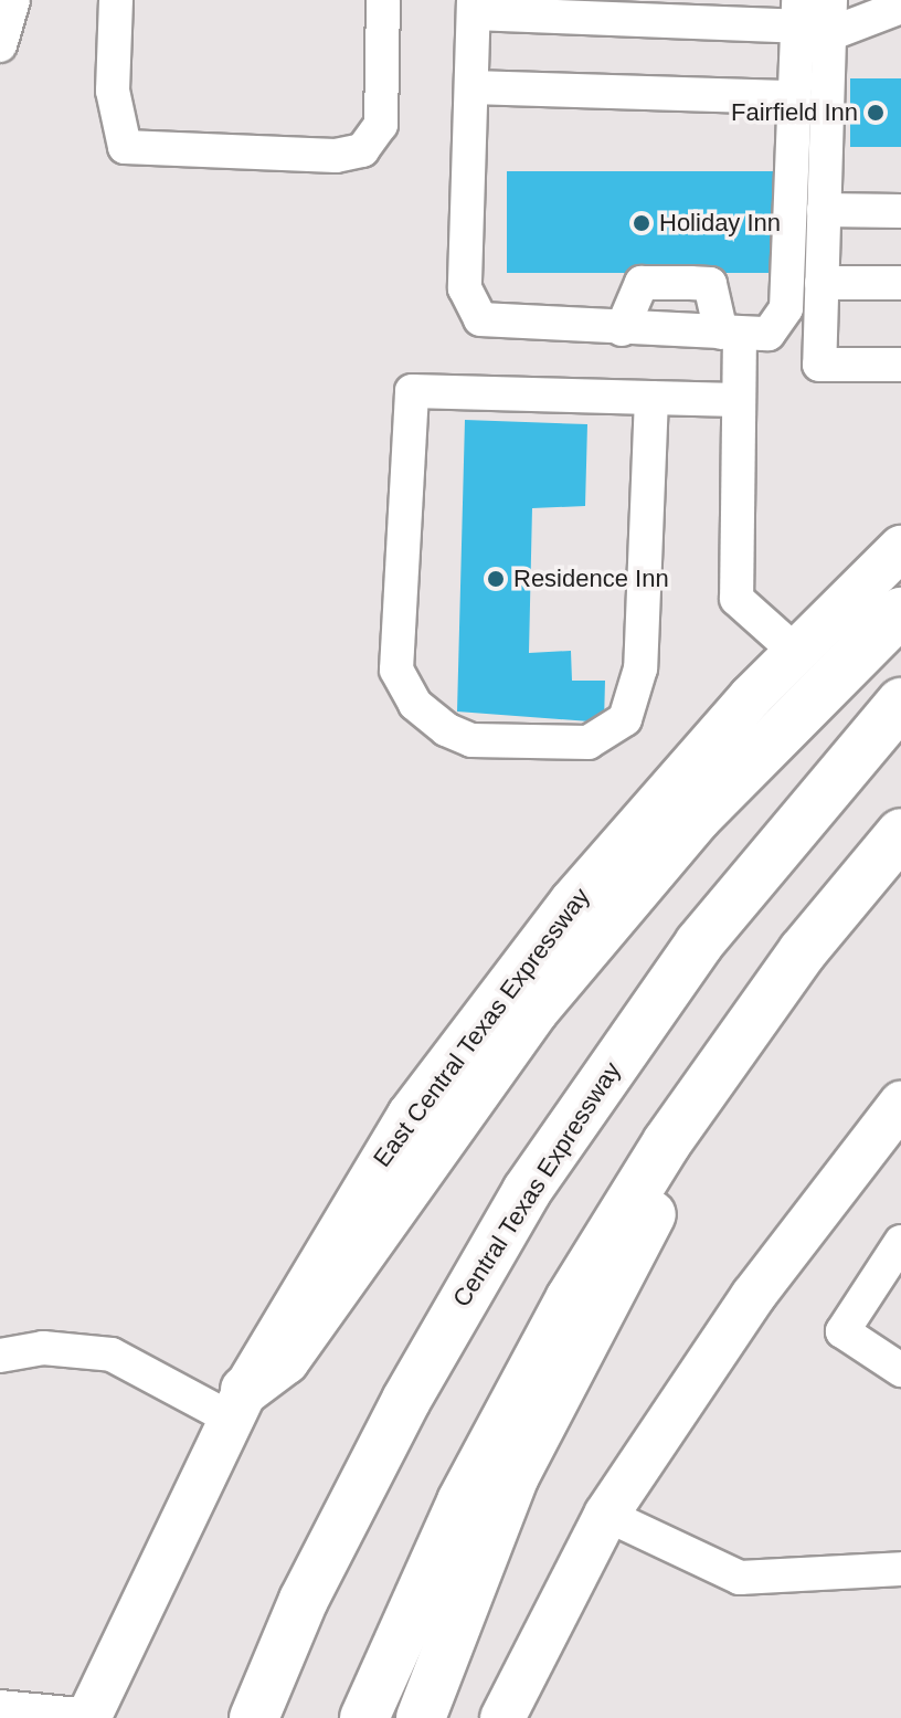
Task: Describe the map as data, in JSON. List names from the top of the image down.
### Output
{
  "streets": {
    "highway": ["Central Texas Expressway"],
    "main road": ["East Central Texas Expressway"]
  },
  "places": ["Fairfield Inn", "Holiday Inn", "Residence Inn"]
}
